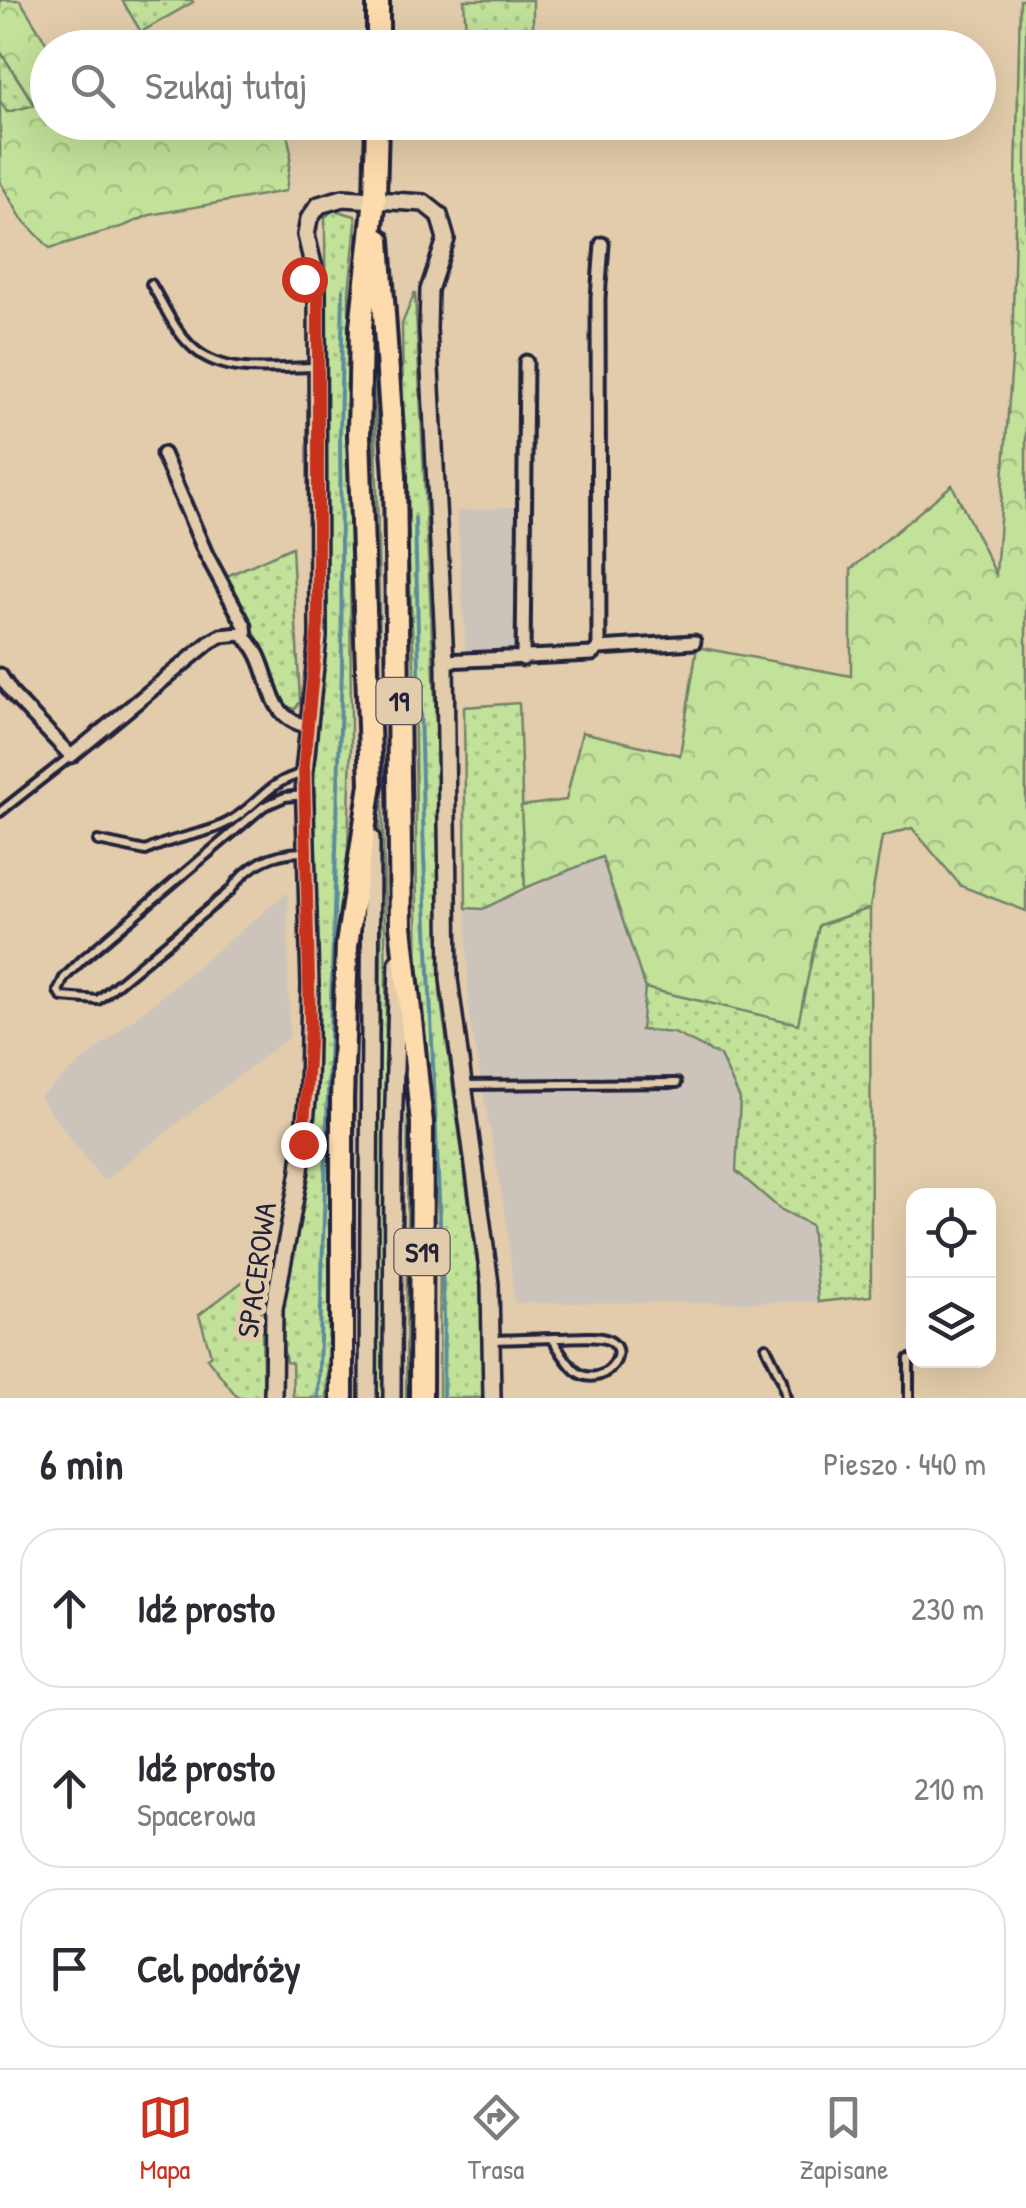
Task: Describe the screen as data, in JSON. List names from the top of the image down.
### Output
{
  "streets": {
    "highway": ["19", "S19"],
    "street": ["SPACEROWA"]
  },
  "crossings": [
    ["19", "S19"],
    ["19", "SPACEROWA"]
  ],
  "page": {
    "search": "Szukaj tutaj",
    "heading": ["6 min", "Pieszo · 440 m"],
    "list": [
      ["Idź prosto", "230 m"],
      ["Idź prosto", "Spacerowa", "210 m"],
      "Cel podróży"
    ],
    "nav": ["Mapa", "Trasa", "Zapisane"]
  }
}
